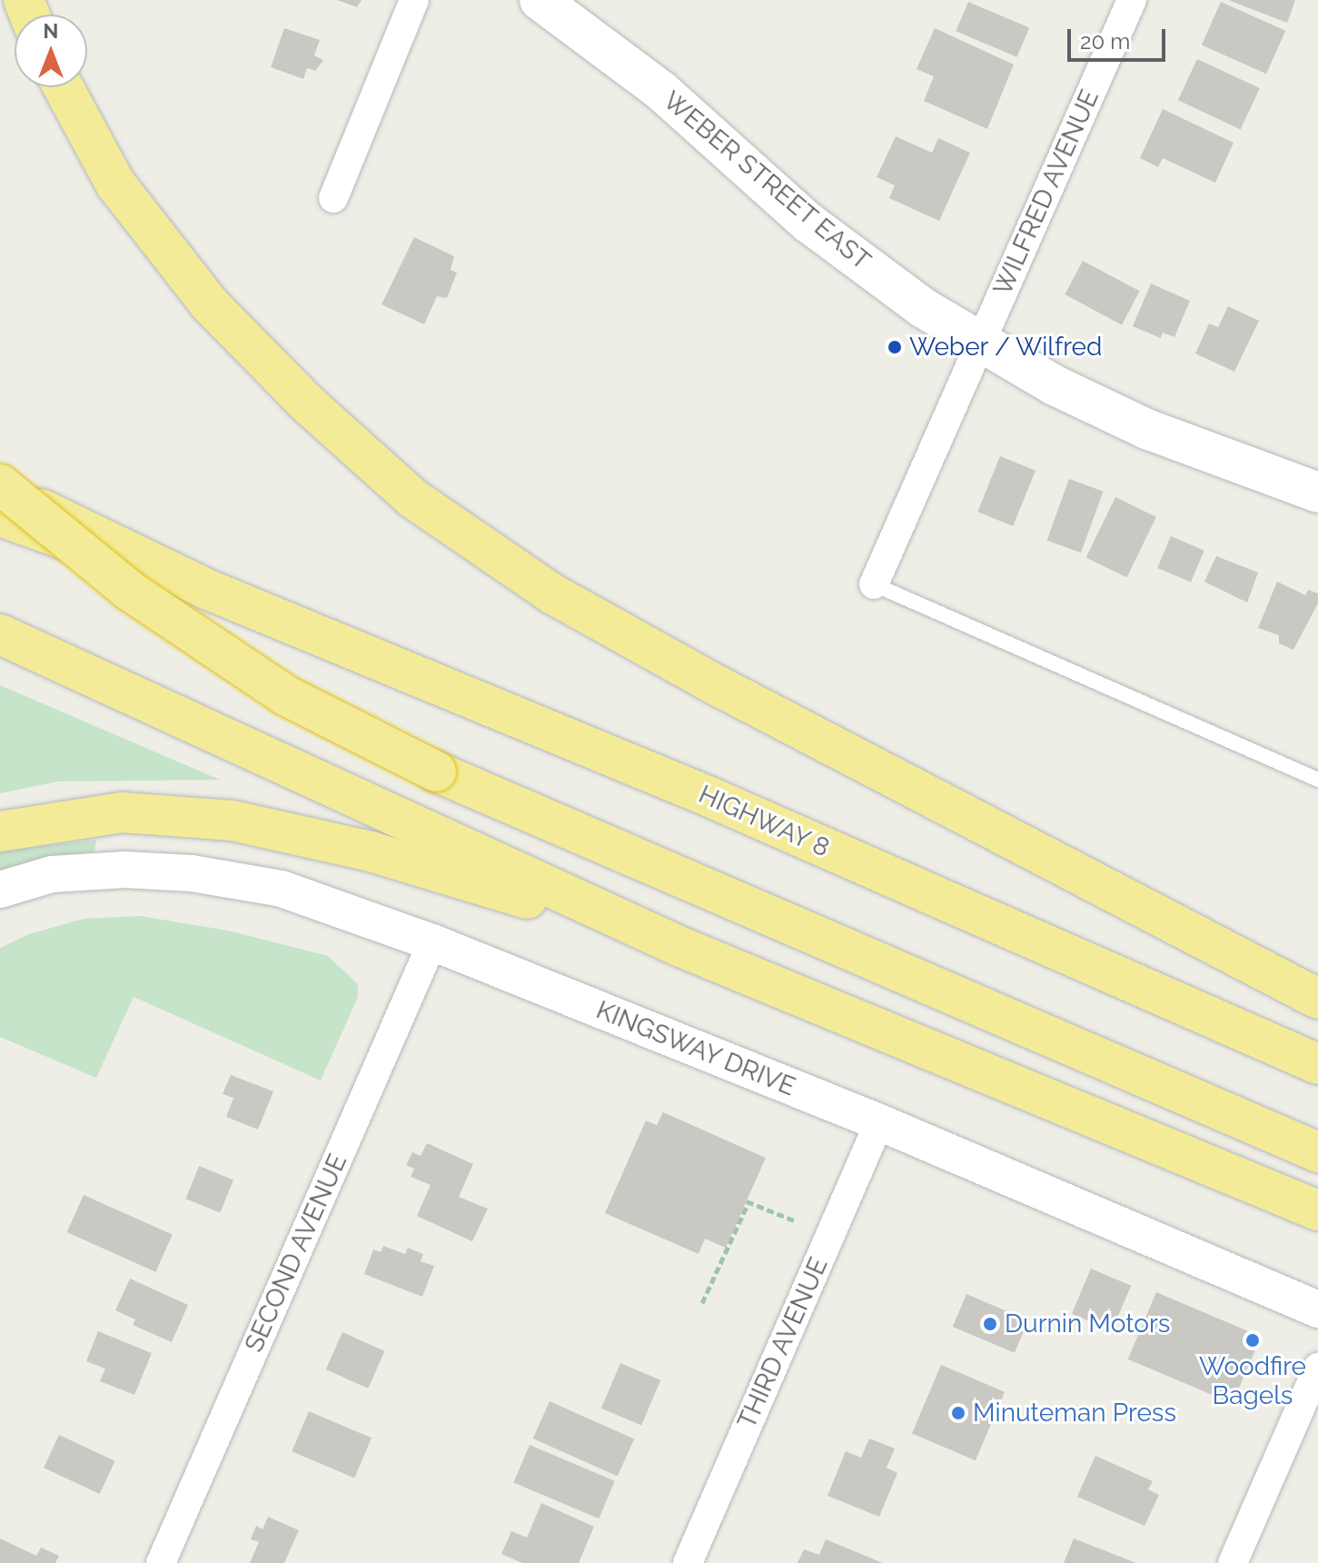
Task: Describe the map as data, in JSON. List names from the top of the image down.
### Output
{
  "streets": {
    "highway": ["HIGHWAY 8"],
    "main road": ["WEBER STREET EAST"],
    "street": [
      "WILFRED AVENUE",
      "KINGSWAY DRIVE",
      "SECOND AVENUE",
      "THIRD AVENUE"
    ]
  },
  "crossings": [
    ["WEBER STREET EAST", "WILFRED AVENUE"],
    ["KINGSWAY DRIVE", "SECOND AVENUE"],
    ["KINGSWAY DRIVE", "THIRD AVENUE"]
  ],
  "places": [
    "Weber / Wilfred",
    "Durnin Motors",
    "Woodfire Bagels",
    "Minuteman Press"
  ],
  "scale_bar": "20 m",
  "north": "top"
}
